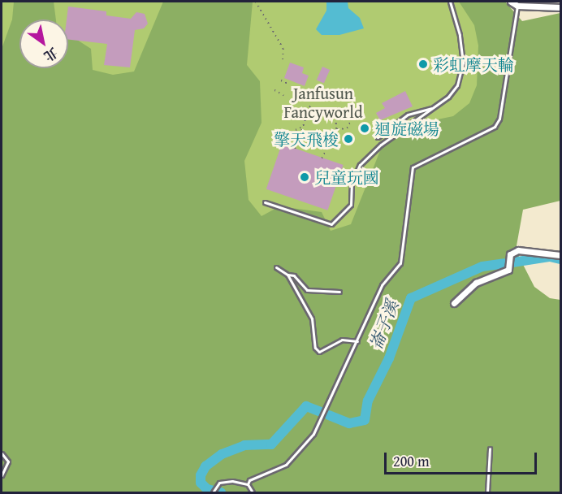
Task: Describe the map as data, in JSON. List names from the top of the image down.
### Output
{
  "water": ["崙子溪"],
  "parks": ["Janfusun Fancyworld"],
  "places": [
    "彩虹摩天輪",
    "迴旋磁場",
    "擎天飛梭",
    "兒童玩國"
  ],
  "scale_bar": "200 m",
  "north": "bottom right"
}
